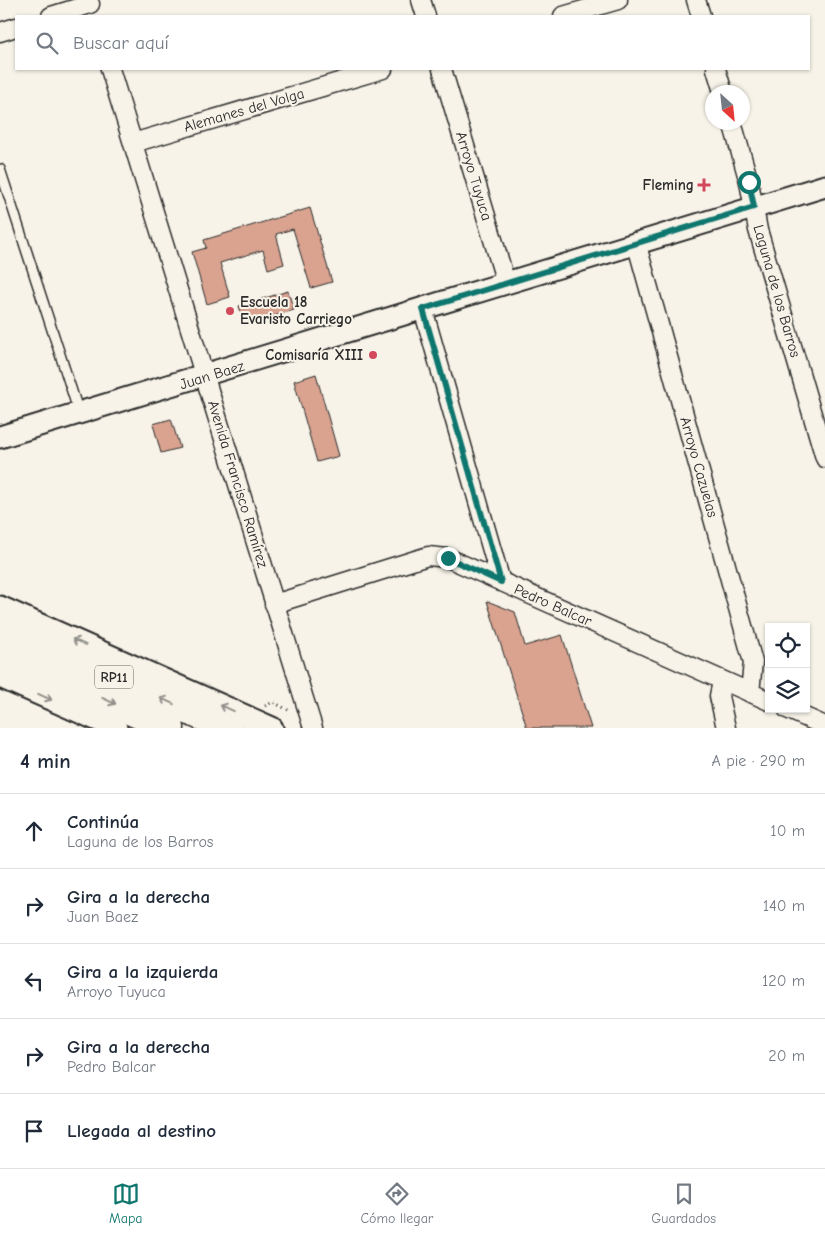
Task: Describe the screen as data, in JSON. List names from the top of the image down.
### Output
{
  "streets": {
    "main road": ["RP11"],
    "street": [
      "Alemanes del Volga",
      "Arroyo Tuyuca",
      "Laguna de los Barros",
      "Juan Baez",
      "Arroyo Cazuelas",
      "Avenida Francisco Ramírez",
      "Pedro Balcar"
    ]
  },
  "crossings": [
    ["Alemanes del Volga", "Avenida Francisco Ramírez"],
    ["Arroyo Tuyuca", "Juan Baez"],
    ["Laguna de los Barros", "Juan Baez"],
    ["Juan Baez", "Arroyo Cazuelas"],
    ["Juan Baez", "Avenida Francisco Ramírez"],
    ["Arroyo Cazuelas", "Pedro Balcar"],
    ["Avenida Francisco Ramírez", "Pedro Balcar"]
  ],
  "places": {
    "health": ["Fleming"],
    "other": ["Escuela 18 Evaristo Carriego", "Comisaría XIII"]
  },
  "north": "bottom right",
  "page": {
    "search": "Buscar aquí",
    "heading": ["4 min", "A pie · 290 m"],
    "list": [
      ["Continúa", "Laguna de los Barros", "10 m"],
      ["Gira a la derecha", "Juan Baez", "140 m"],
      ["Gira a la izquierda", "Arroyo Tuyuca", "120 m"],
      ["Gira a la derecha", "Pedro Balcar", "20 m"],
      "Llegada al destino"
    ],
    "nav": ["Mapa", "Cómo llegar", "Guardados"]
  }
}
